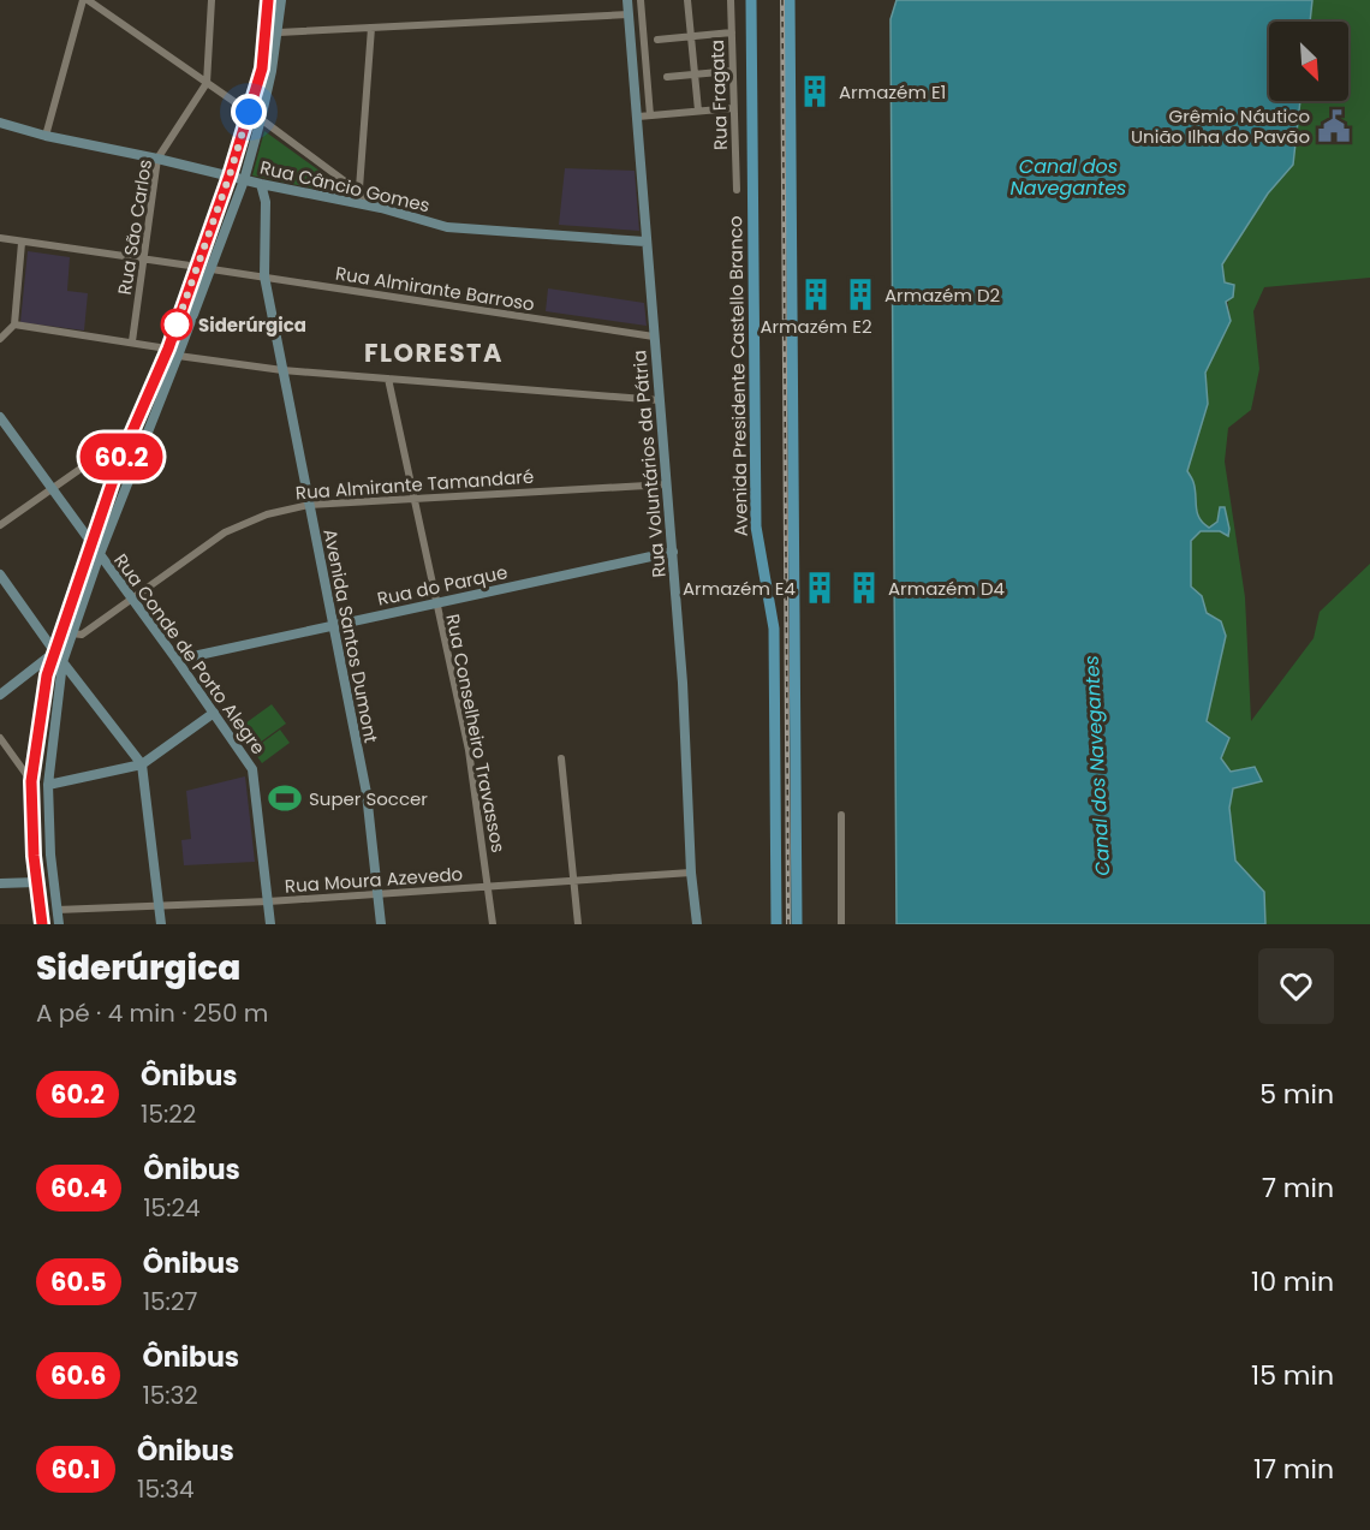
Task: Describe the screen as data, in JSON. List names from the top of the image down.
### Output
{
  "streets": {
    "main road": [
      "Rua Câncio Gomes",
      "Avenida Presidente Castello Branco",
      "Rua Voluntários da Pátria",
      "Rua do Parque",
      "Avenida Santos Dumont",
      "Rua Conde de Porto Alegre"
    ],
    "street": [
      "Rua Fragata",
      "Rua São Carlos",
      "Rua Almirante Barroso",
      "Rua Almirante Tamandaré",
      "Rua Conselheiro Travassos",
      "Rua Moura Azevedo"
    ]
  },
  "crossings": [
    ["Rua Câncio Gomes", "Rua São Carlos"],
    ["Rua Câncio Gomes", "Rua Voluntários da Pátria"],
    ["Rua Câncio Gomes", "Avenida Santos Dumont"],
    ["Rua Almirante Barroso", "Rua Voluntários da Pátria"],
    ["Rua Almirante Barroso", "Avenida Santos Dumont"],
    ["Rua Voluntários da Pátria", "Rua Almirante Tamandaré"],
    ["Rua Voluntários da Pátria", "Rua do Parque"],
    ["Rua Voluntários da Pátria", "Rua Moura Azevedo"],
    ["Rua Almirante Tamandaré", "Avenida Santos Dumont"],
    ["Rua Almirante Tamandaré", "Rua Conde de Porto Alegre"],
    ["Rua Almirante Tamandaré", "Rua Conselheiro Travassos"],
    ["Rua do Parque", "Avenida Santos Dumont"],
    ["Rua do Parque", "Rua Conde de Porto Alegre"],
    ["Rua do Parque", "Rua Conselheiro Travassos"],
    ["Avenida Santos Dumont", "Rua Moura Azevedo"],
    ["Rua Conde de Porto Alegre", "Rua Moura Azevedo"],
    ["Rua Conselheiro Travassos", "Rua Moura Azevedo"]
  ],
  "districts": ["FLORESTA"],
  "water": ["Canal dos Navegantes"],
  "places": {
    "building": [
      "Armazém E1",
      "Armazém E2",
      "Armazém D2",
      "Armazém E4",
      "Armazém D4"
    ],
    "public building": ["Grêmio Náutico União Ilha do Pavão"],
    "other": ["Siderúrgica"],
    "sports": ["Super Soccer"]
  },
  "lines": ["bus line 60.2"],
  "north": "bottom right",
  "page": {
    "on_map": "60.2",
    "heading": ["Siderúrgica", "A pé · 4 min · 250 m"],
    "list": [
      {
        "mark": "60.2",
        "name": "Ônibus",
        "note": "15:22",
        "value": "5 min"
      },
      {
        "mark": "60.4",
        "name": "Ônibus",
        "note": "15:24",
        "value": "7 min"
      },
      {
        "mark": "60.5",
        "name": "Ônibus",
        "note": "15:27",
        "value": "10 min"
      },
      {
        "mark": "60.6",
        "name": "Ônibus",
        "note": "15:32",
        "value": "15 min"
      },
      {
        "mark": "60.1",
        "name": "Ônibus",
        "note": "15:34",
        "value": "17 min"
      }
    ]
  }
}
